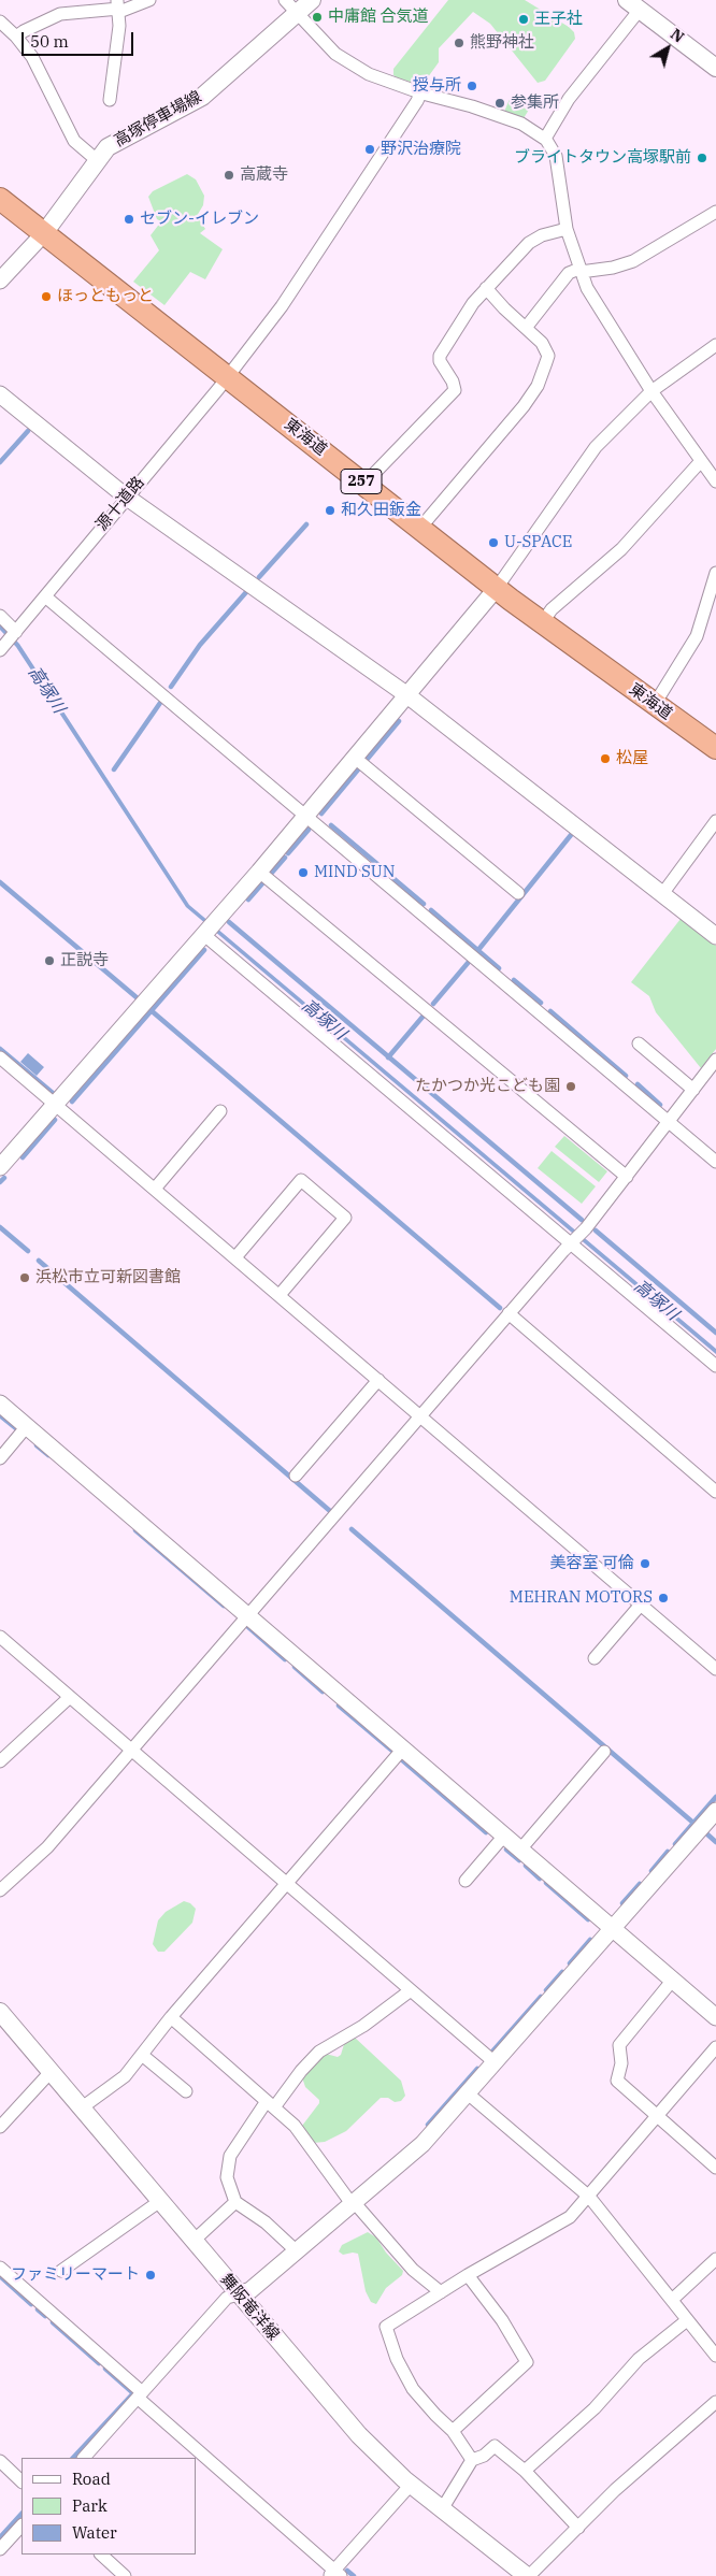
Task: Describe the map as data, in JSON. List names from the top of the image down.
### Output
{
  "streets": {
    "highway": ["東海道", "257"],
    "main road": ["高塚停車場線", "舞阪竜洋線"],
    "street": ["源十道路"]
  },
  "crossings": [
    ["高塚停車場線", "東海道"],
    ["東海道", "源十道路"]
  ],
  "water": ["高塚川"],
  "places": [
    "中庸館 合気道",
    "王子社",
    "熊野神社",
    "授与所",
    "参集所",
    "野沢治療院",
    "ブライトタウン高塚駅前",
    "高蔵寺",
    "セブン-イレブン",
    "ほっともっと",
    "和久田鈑金",
    "U-SPACE",
    "松屋",
    "MIND SUN",
    "正説寺",
    "たかつか光こども園",
    "浜松市立可新図書館",
    "美容室 可倫",
    "MEHRAN MOTORS",
    "ファミリーマート"
  ],
  "legend": ["Road", "Park", "Water"],
  "scale_bar": "50 m",
  "north": "top right"
}
